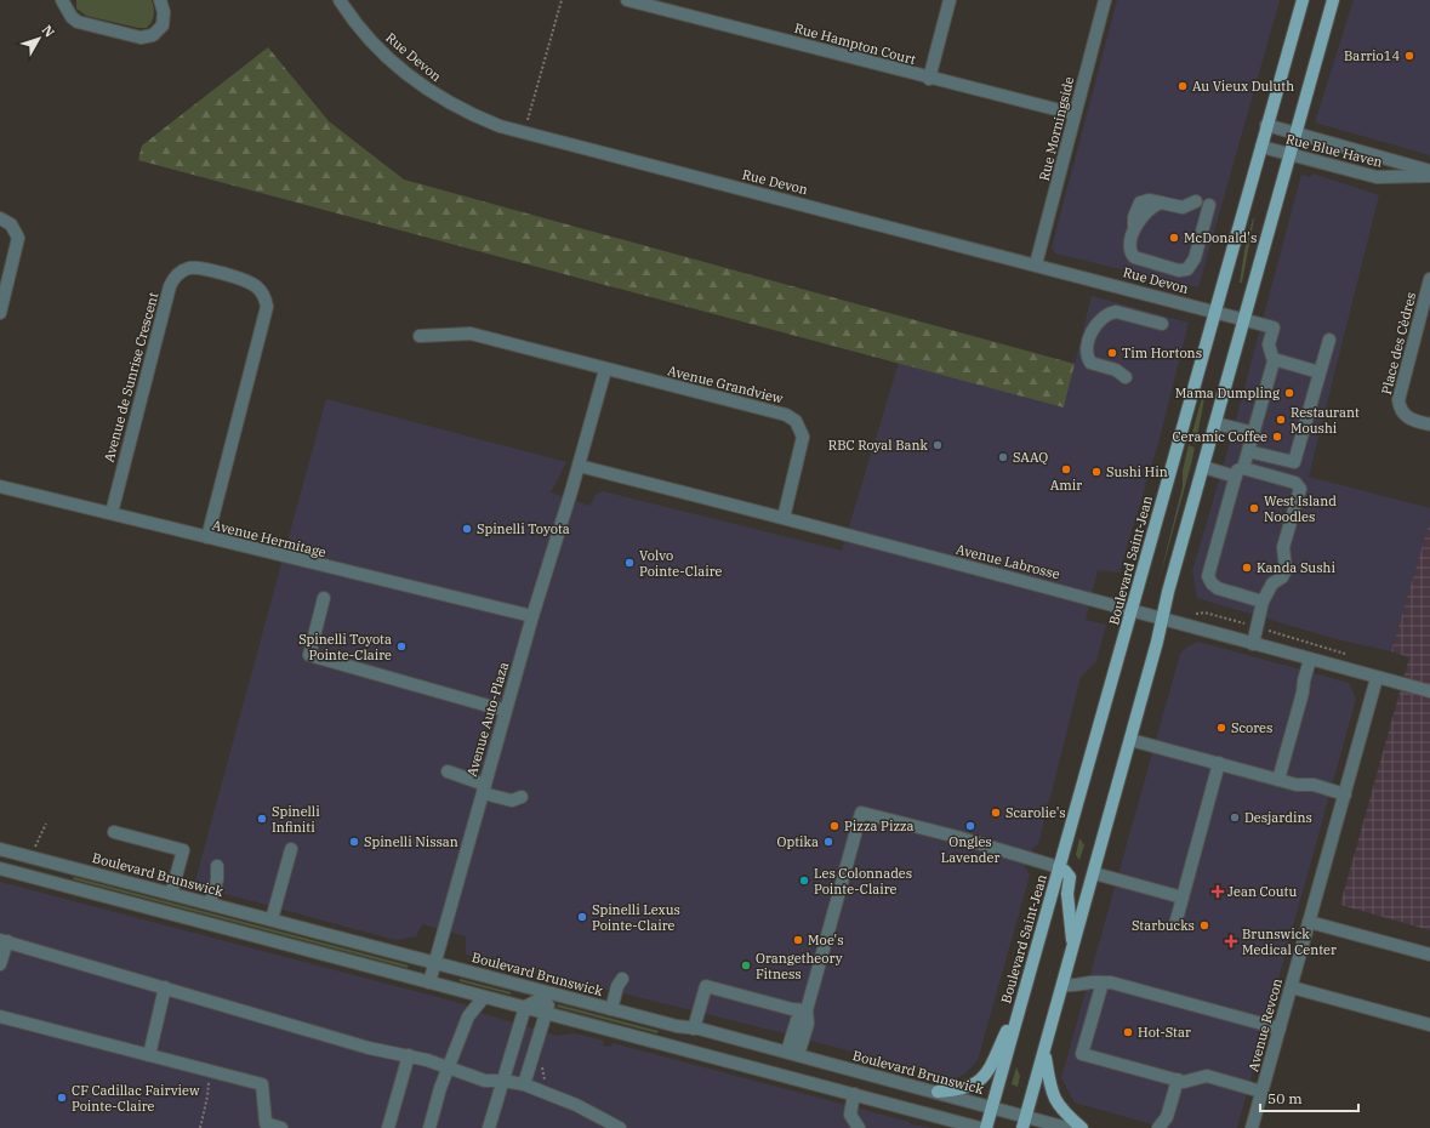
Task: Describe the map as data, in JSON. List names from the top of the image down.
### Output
{
  "streets": {
    "main road": ["Boulevard Saint-Jean"],
    "street": [
      "Rue Hampton Court",
      "Rue Devon",
      "Rue Morningside",
      "Rue Blue Haven",
      "Place des Cèdres",
      "Avenue de Sunrise Crescent",
      "Avenue Grandview",
      "Avenue Hermitage",
      "Avenue Labrosse",
      "Avenue Auto-Plaza",
      "Boulevard Brunswick",
      "Avenue Revcon"
    ]
  },
  "crossings": [
    ["Rue Hampton Court", "Rue Morningside"],
    ["Rue Devon", "Rue Morningside"],
    ["Rue Devon", "Boulevard Saint-Jean"],
    ["Rue Blue Haven", "Boulevard Saint-Jean"],
    ["Avenue de Sunrise Crescent", "Avenue Hermitage"],
    ["Avenue Grandview", "Avenue Labrosse"],
    ["Avenue Hermitage", "Avenue Auto-Plaza"],
    ["Boulevard Saint-Jean", "Avenue Labrosse"],
    ["Boulevard Saint-Jean", "Boulevard Brunswick"],
    ["Avenue Labrosse", "Avenue Auto-Plaza"],
    ["Avenue Labrosse", "Avenue Revcon"],
    ["Avenue Auto-Plaza", "Boulevard Brunswick"]
  ],
  "places": {
    "other": [
      "Barrio14",
      "Au Vieux Duluth",
      "McDonald's",
      "Tim Hortons",
      "Mama Dumpling",
      "Restaurant Moushi",
      "Ceramic Coffee",
      "RBC Royal Bank",
      "SAAQ",
      "Amir",
      "Sushi Hin",
      "West Island Noodles",
      "Spinelli Toyota",
      "Volvo Pointe-Claire",
      "Kanda Sushi",
      "Spinelli Toyota Pointe-Claire",
      "Scores",
      "Scarolie's",
      "Desjardins",
      "Spinelli Infiniti",
      "Pizza Pizza",
      "Ongles Lavender",
      "Spinelli Nissan",
      "Optika",
      "Les Colonnades Pointe-Claire",
      "Spinelli Lexus Pointe-Claire",
      "Starbucks",
      "Moe's",
      "Orangetheory Fitness",
      "Hot-Star",
      "CF Cadillac Fairview Pointe-Claire"
    ],
    "health": ["Jean Coutu", "Brunswick Medical Center"]
  },
  "scale_bar": "50 m",
  "north": "top right"
}
